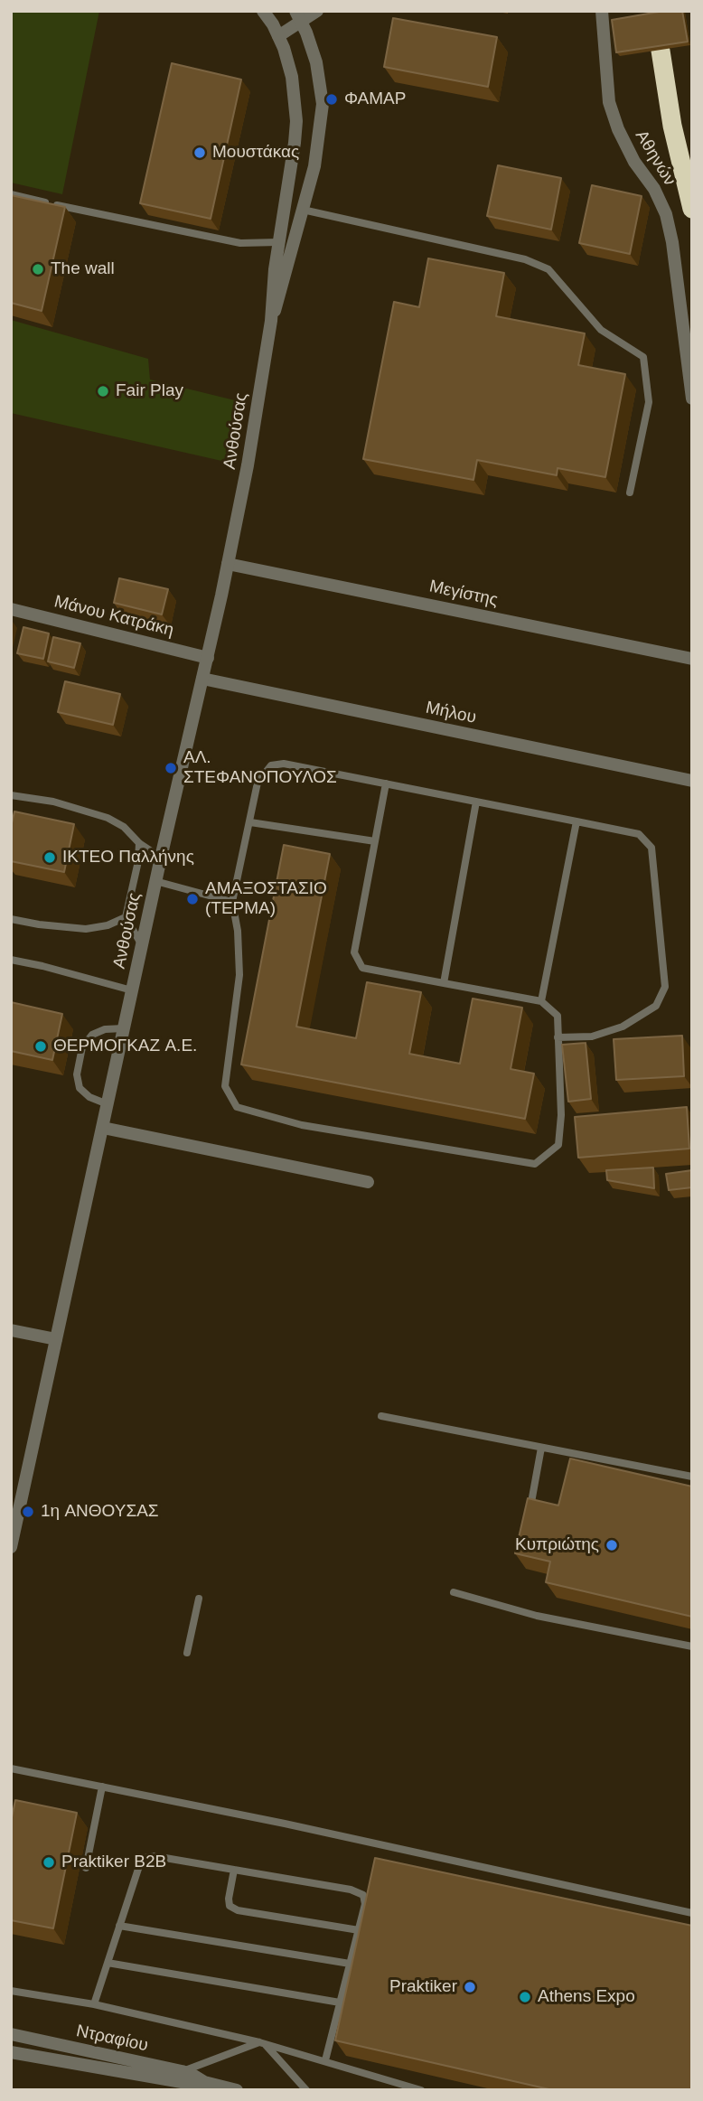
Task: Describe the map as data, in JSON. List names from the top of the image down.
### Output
{
  "streets": {
    "street": [
      "Αθηνών",
      "Ανθούσας",
      "Μεγίστης",
      "Μάνου Κατράκη",
      "Μήλου",
      "Ντραφίου"
    ]
  },
  "crossings": [
    ["Ανθούσας", "Μεγίστης"],
    ["Ανθούσας", "Μάνου Κατράκη"],
    ["Ανθούσας", "Μήλου"]
  ],
  "places": [
    "ΦΑΜΑΡ",
    "Μουστάκας",
    "The wall",
    "Fair Play",
    "ΑΛ. ΣΤΕΦΑΝΟΠΟΥΛΟΣ",
    "ΙΚΤΕΟ Παλλήνης",
    "ΑΜΑΞΟΣΤΑΣΙΟ (ΤΕΡΜΑ)",
    "ΘΕΡΜΟΓΚΑΖ Α.Ε.",
    "1η ΑΝΘΟΥΣΑΣ",
    "Κυπριώτης",
    "Praktiker B2B",
    "Praktiker",
    "Athens Expo"
  ]
}
